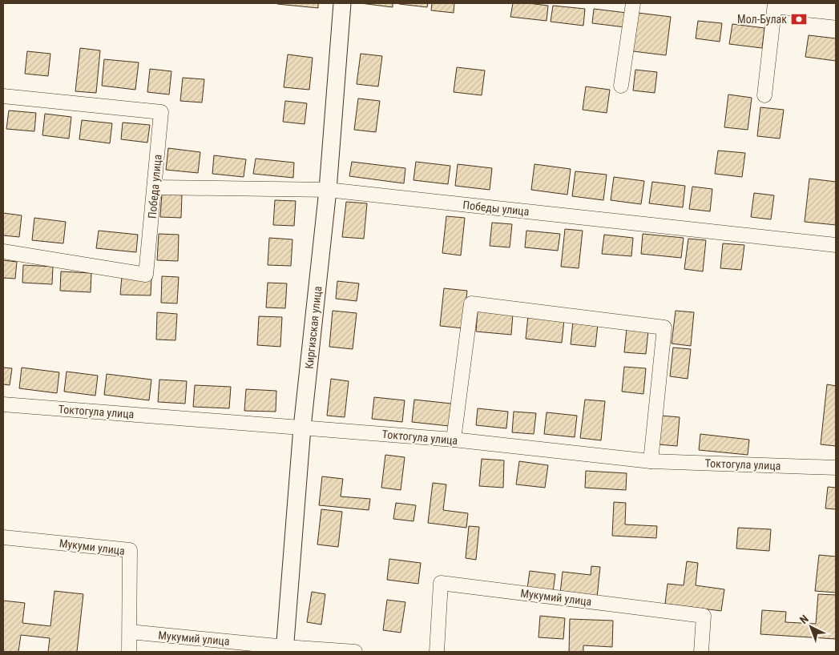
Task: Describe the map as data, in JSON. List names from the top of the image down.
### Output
{
  "streets": {
    "street": [
      "Победа улица",
      "Победы улица",
      "Киргизская улица",
      "Токтогула улица",
      "Мукуми улица",
      "Мукумий улица"
    ]
  },
  "crossings": [
    ["Победа улица", "Победы улица"],
    ["Победы улица", "Киргизская улица"],
    ["Киргизская улица", "Токтогула улица"],
    ["Киргизская улица", "Мукумий улица"],
    ["Мукуми улица", "Мукумий улица"]
  ],
  "places": {
    "bank": ["Мол-Булак"]
  },
  "north": "top left"
}
